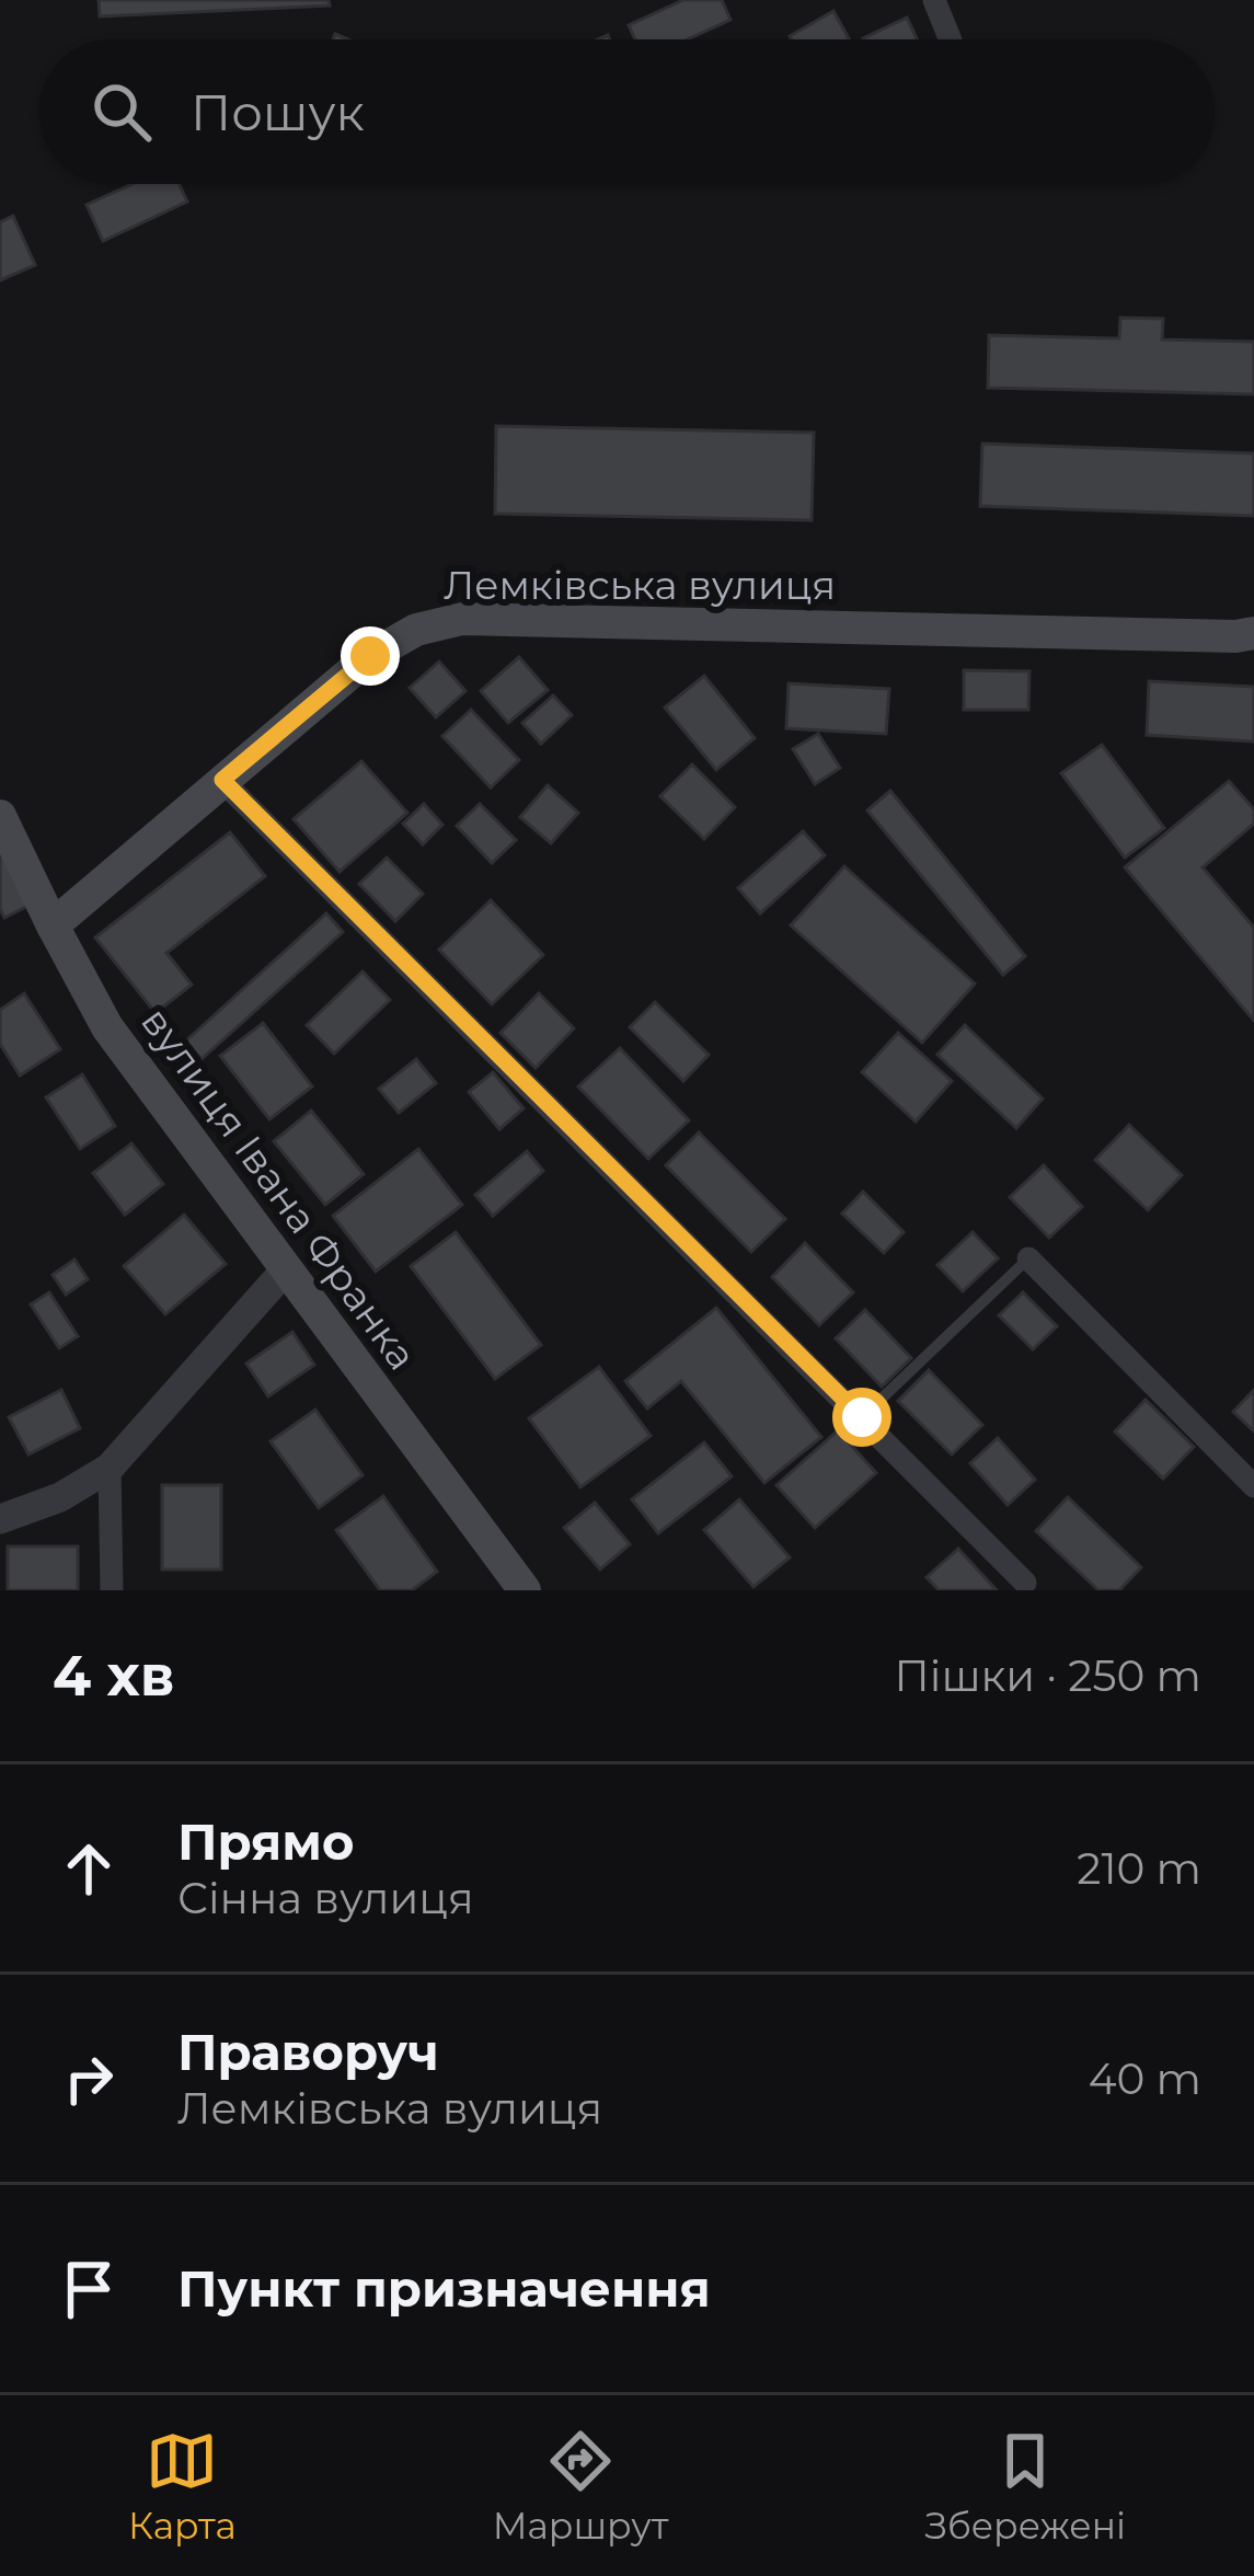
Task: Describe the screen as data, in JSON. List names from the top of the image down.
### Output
{
  "streets": {
    "main road": ["Лемківська вулиця", "вулиця Івана Франка"]
  },
  "crossings": [
    ["Лемківська вулиця", "вулиця Івана Франка"]
  ],
  "page": {
    "search": "Пошук",
    "heading": ["4 хв", "Пішки · 250 m"],
    "list": [
      ["Прямо", "Сінна вулиця", "210 m"],
      ["Праворуч", "Лемківська вулиця", "40 m"],
      "Пункт призначення"
    ],
    "nav": ["Карта", "Маршрут", "Збережені"]
  }
}
